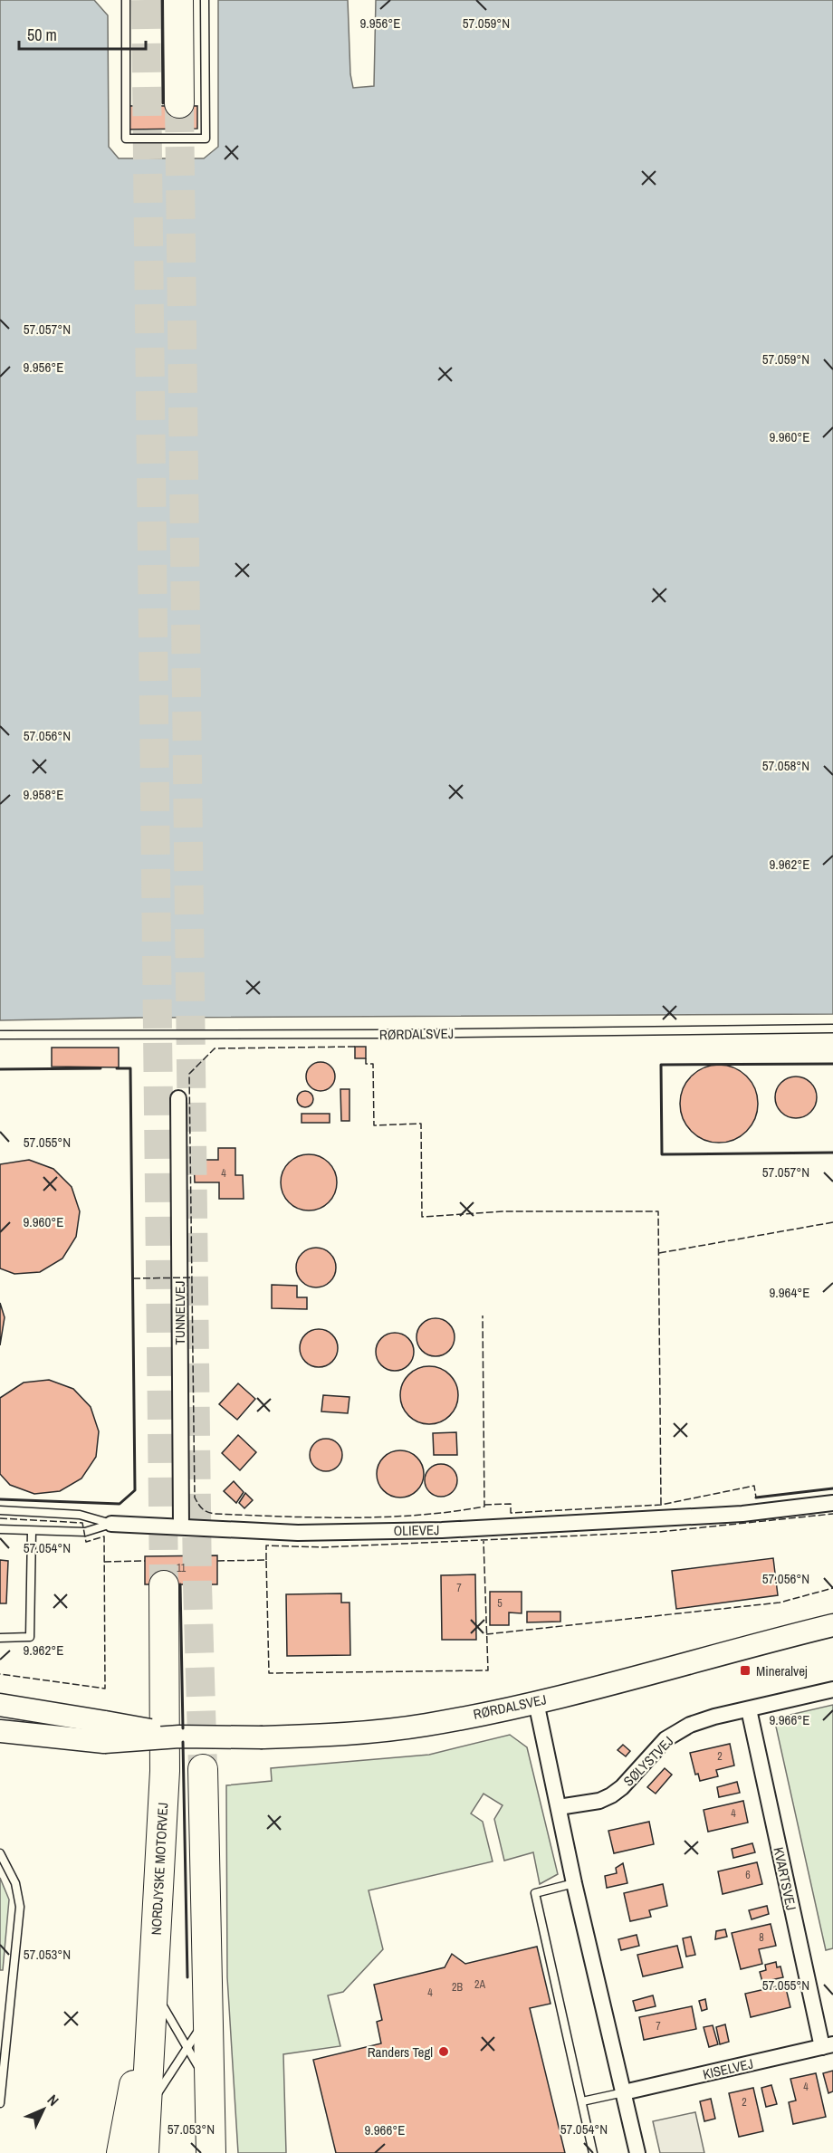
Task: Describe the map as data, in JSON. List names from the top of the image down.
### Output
{
  "streets": {
    "highway": ["NORDJYSKE MOTORVEJ"],
    "street": [
      "RØRDALSVEJ",
      "TUNNELVEJ",
      "OLIEVEJ",
      "SØLYSTVEJ",
      "KVARTSVEJ",
      "KISELVEJ"
    ]
  },
  "crossings": [
    ["TUNNELVEJ", "OLIEVEJ"],
    ["SØLYSTVEJ", "KVARTSVEJ"],
    ["KVARTSVEJ", "KISELVEJ"]
  ],
  "places": {
    "transit": ["Mineralvej"],
    "other": ["Randers Tegl"]
  },
  "house_numbers": [
    "4",
    "11",
    "7",
    "5",
    "2",
    "4",
    "6",
    "8",
    "2A",
    "2B",
    "4",
    "7",
    "4",
    "2"
  ],
  "scale_bar": "50 m",
  "north": "top right",
  "coordinates": [
    "9.956°E",
    "57.059°N",
    "57.057°N",
    "9.960°E",
    "57.056°N",
    "57.058°N",
    "9.958°E",
    "9.962°E",
    "57.055°N",
    "9.964°E",
    "57.054°N",
    "9.966°E",
    "57.053°N"
  ]
}
